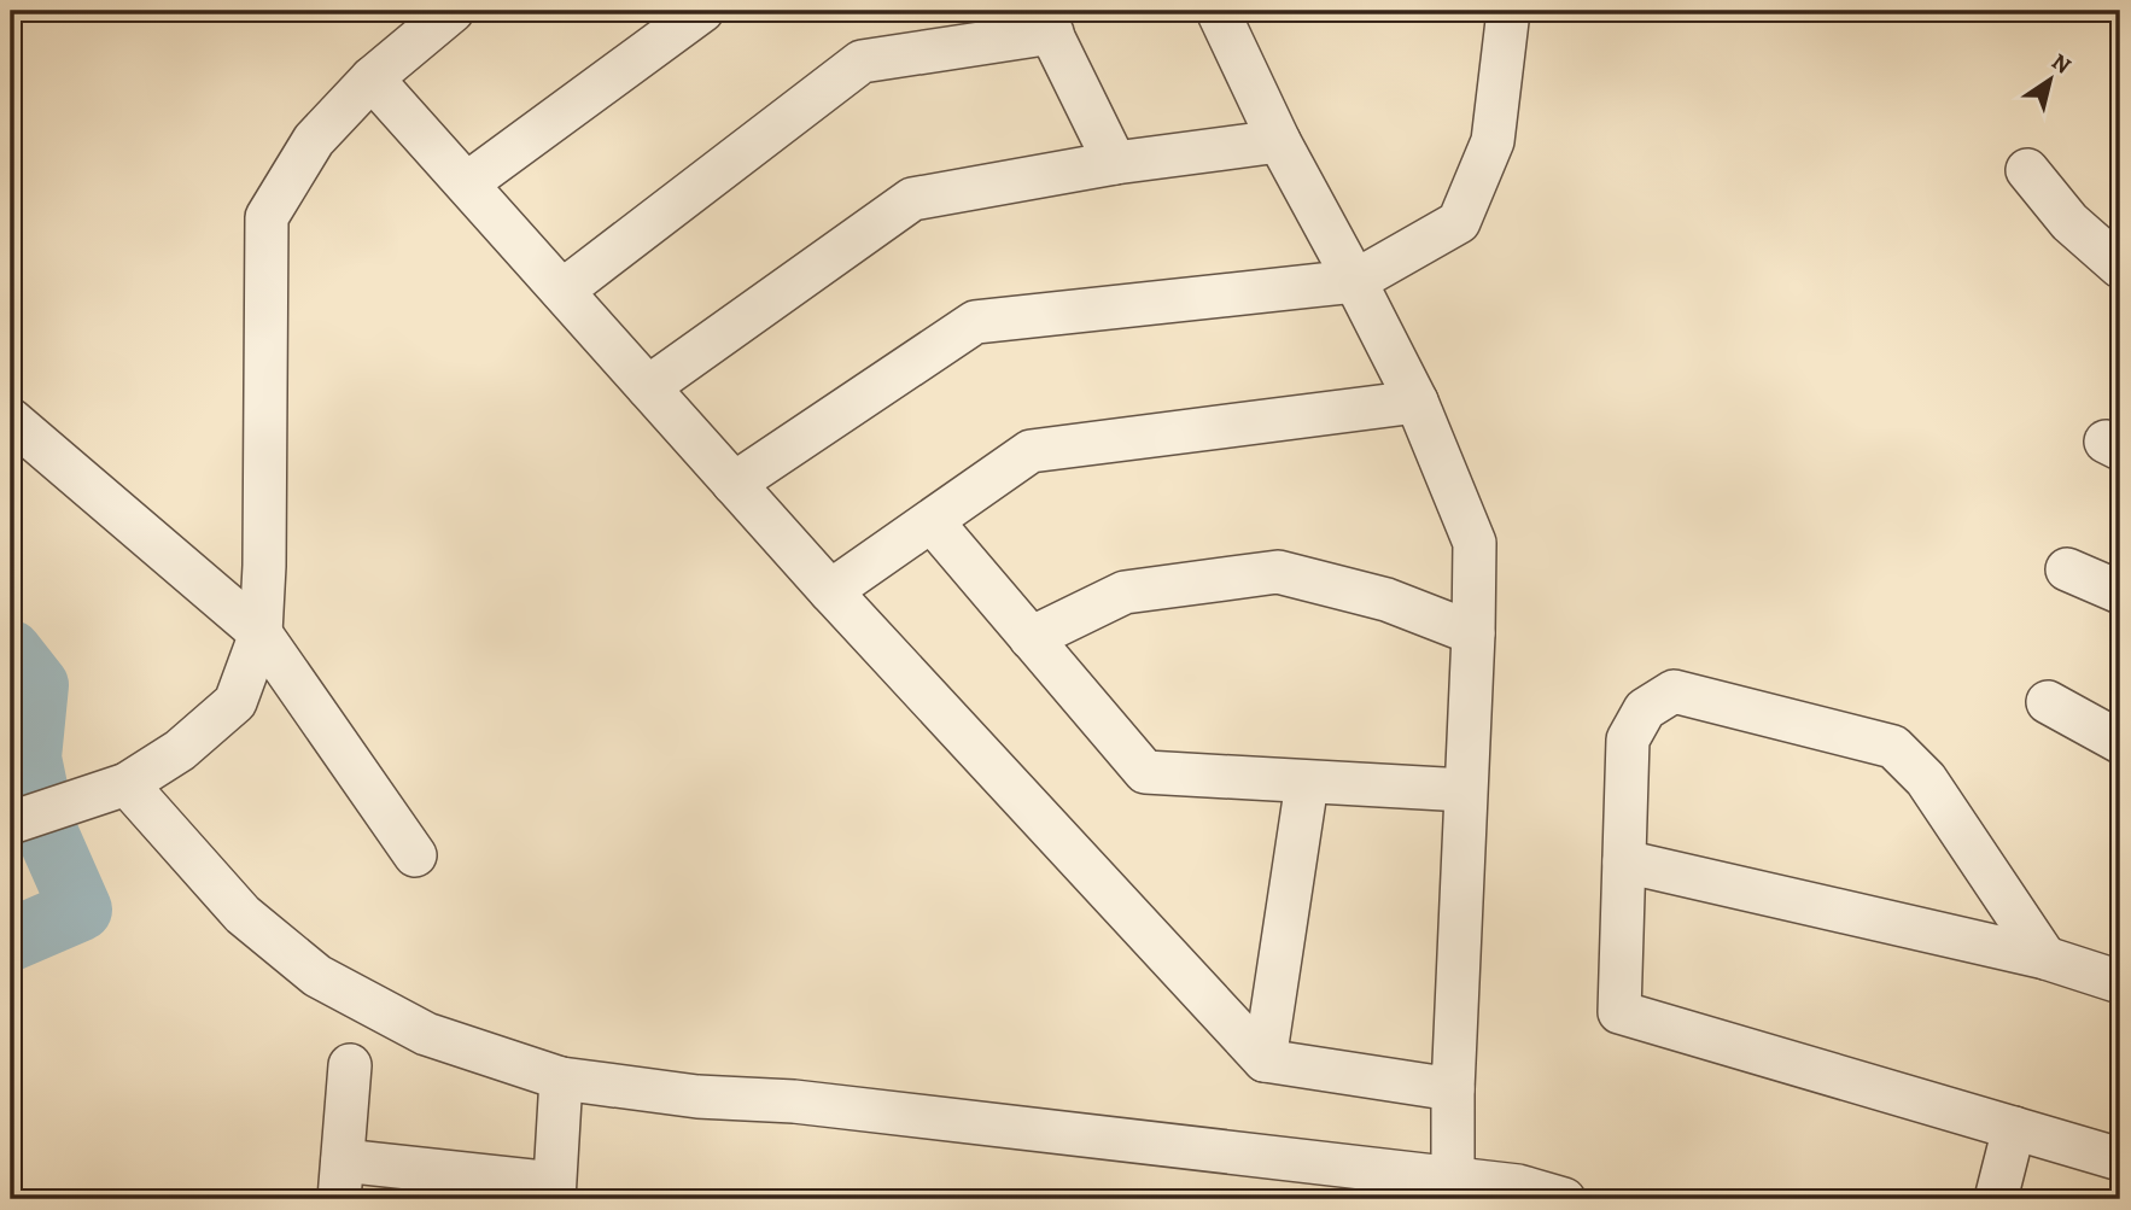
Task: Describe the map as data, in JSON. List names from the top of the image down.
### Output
{
  "north": "top right"
}
